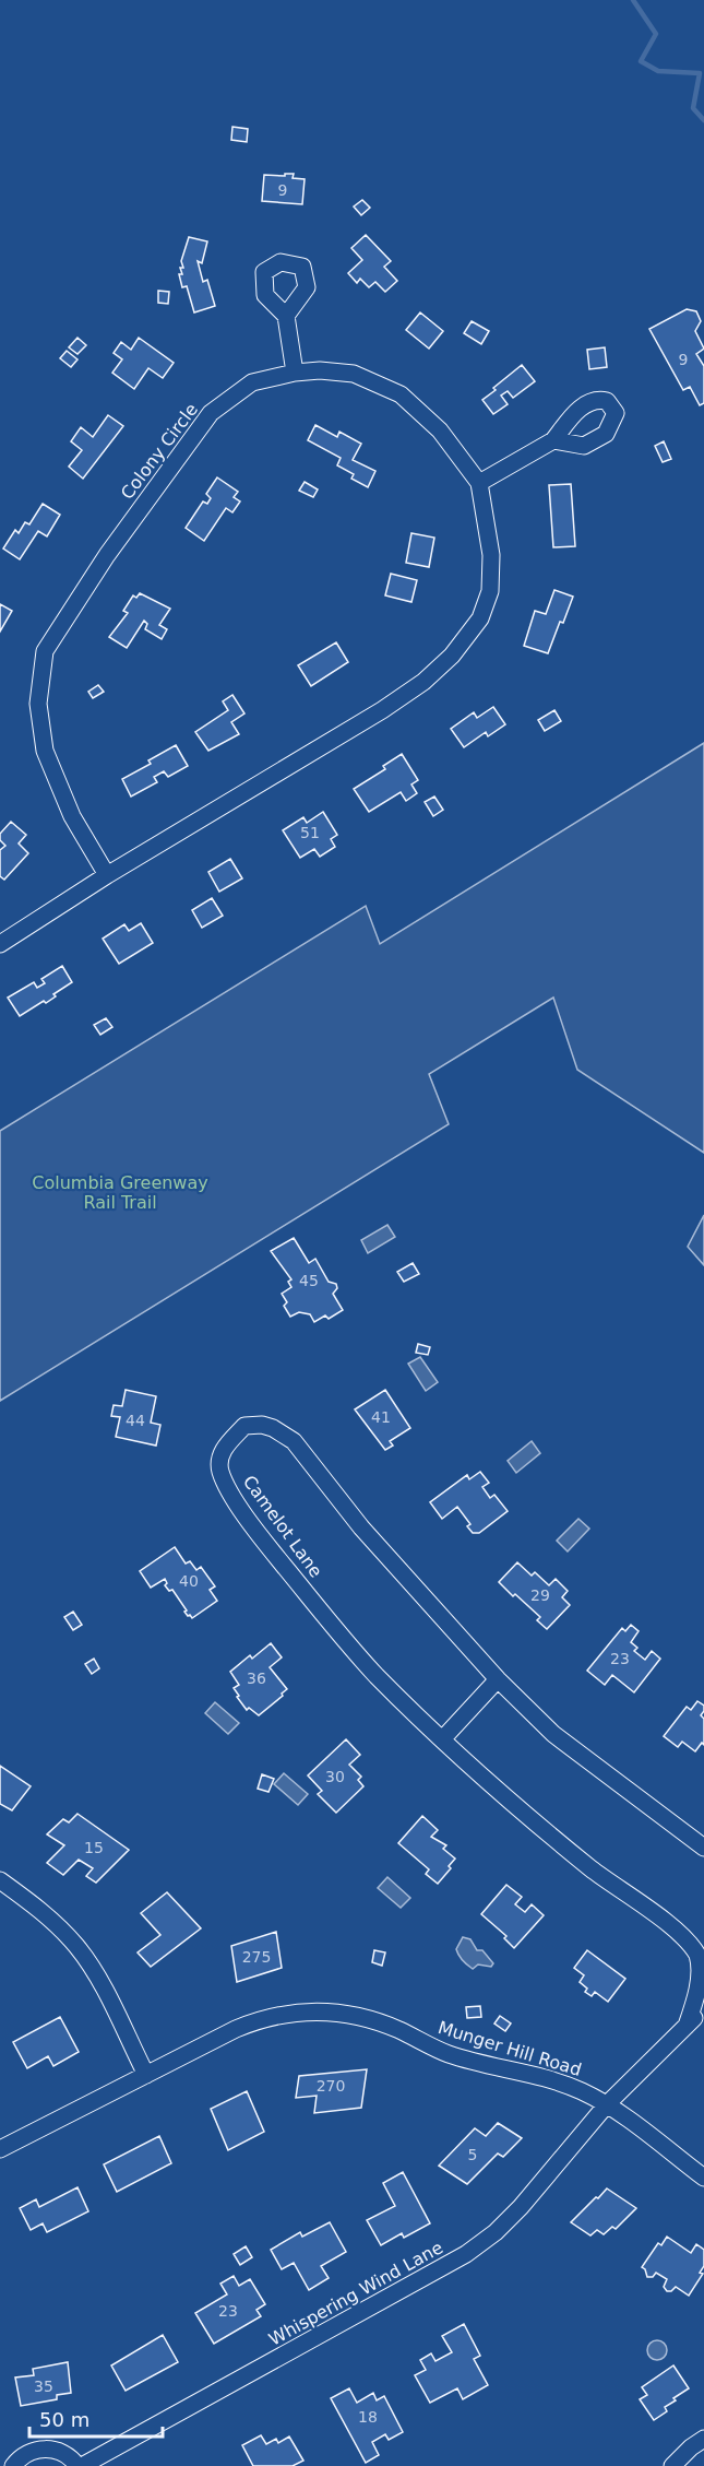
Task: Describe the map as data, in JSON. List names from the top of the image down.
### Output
{
  "streets": {
    "street": [
      "Colony Circle",
      "Camelot Lane",
      "Munger Hill Road",
      "Whispering Wind Lane"
    ]
  },
  "crossings": [
    ["Camelot Lane", "Munger Hill Road"],
    ["Camelot Lane", "Whispering Wind Lane"],
    ["Munger Hill Road", "Whispering Wind Lane"]
  ],
  "parks": ["Columbia Greenway Rail Trail"],
  "house_numbers": [
    "9",
    "9",
    "51",
    "45",
    "41",
    "44",
    "40",
    "29",
    "23",
    "36",
    "30",
    "15",
    "275",
    "270",
    "5",
    "23",
    "35",
    "18"
  ],
  "scale_bar": "50 m"
}
